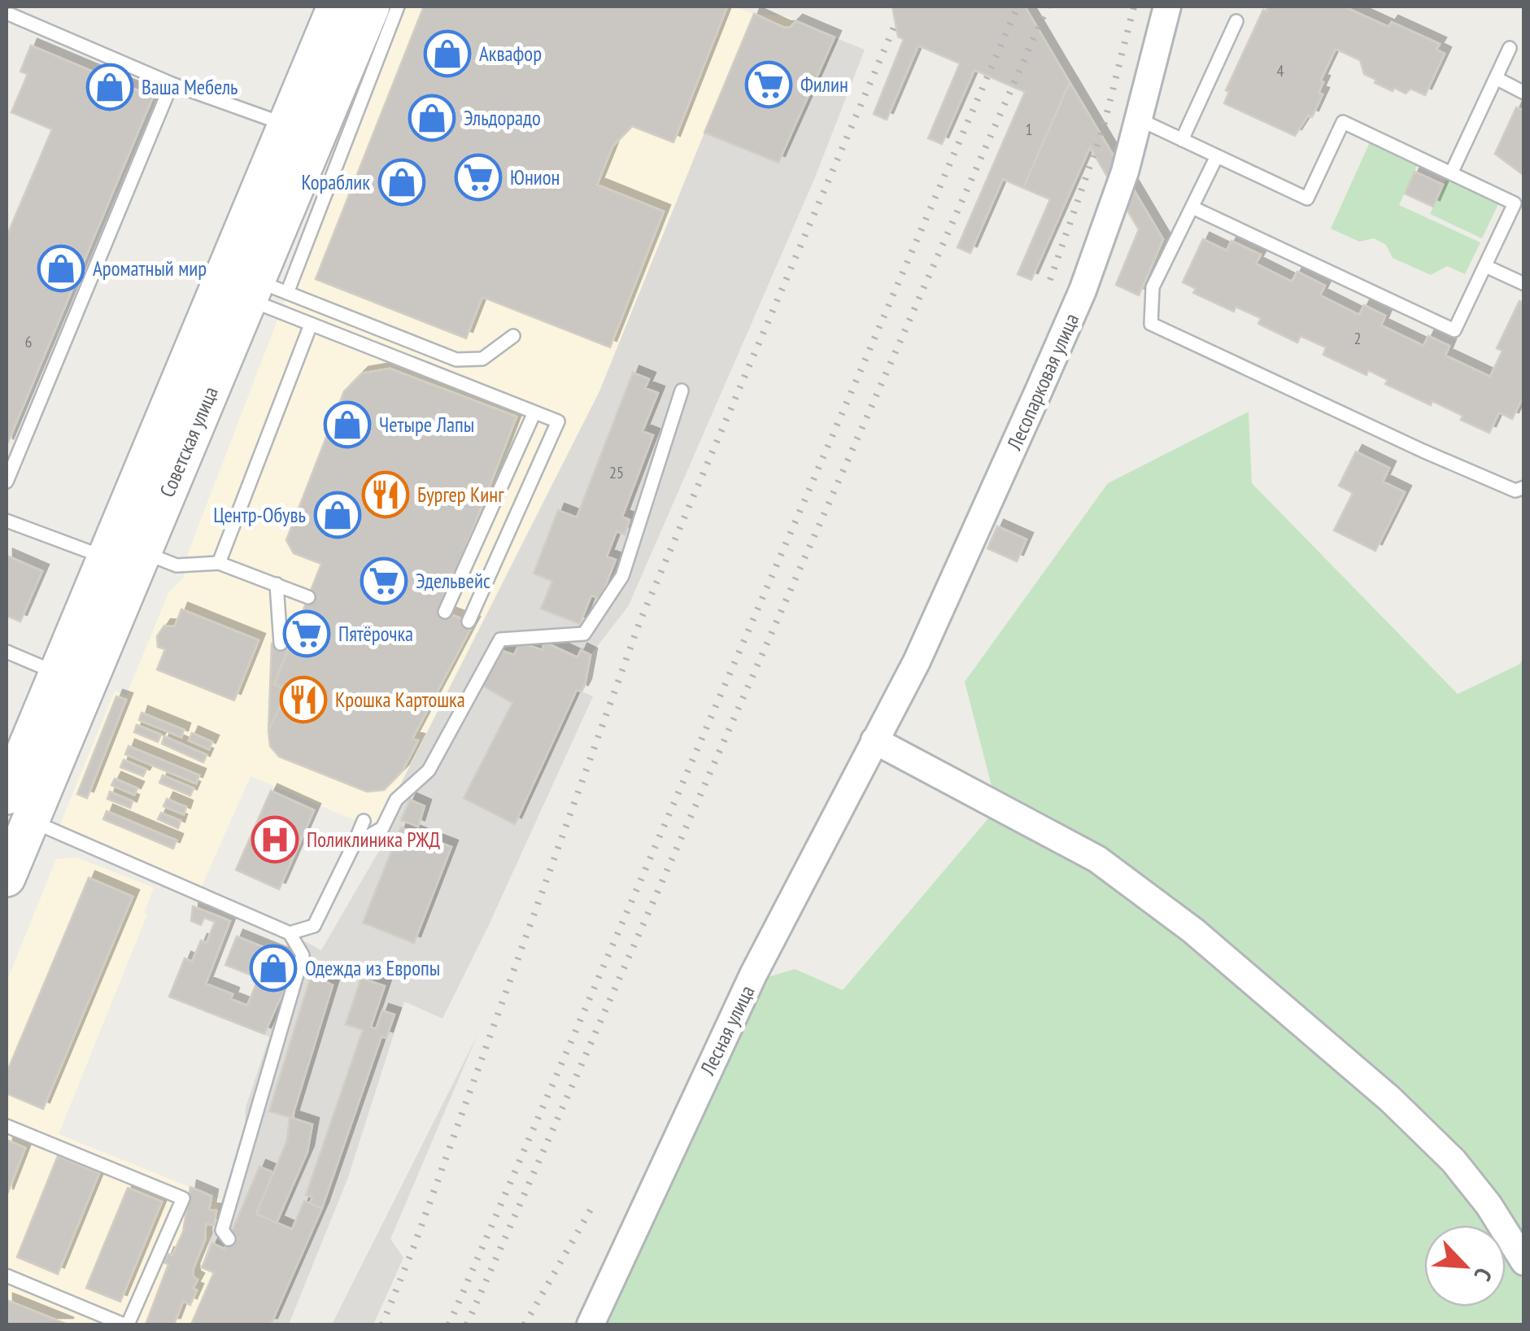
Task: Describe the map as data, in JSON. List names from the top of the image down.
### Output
{
  "streets": {
    "main road": ["Советская улица"],
    "street": ["Лесопарковая улица", "Лесная улица"]
  },
  "crossings": [
    ["Лесопарковая улица", "Лесная улица"]
  ],
  "places": {
    "shop": [
      "Аквафор",
      "Ваша Мебель",
      "Эльдорадо",
      "Кораблик",
      "Ароматный мир",
      "Четыре Лапы",
      "Центр-Обувь",
      "Одежда из Европы"
    ],
    "supermarket": [
      "Филин",
      "Юнион",
      "Эдельвейс",
      "Пятёрочка"
    ],
    "restaurant": ["Бургер Кинг", "Крошка Картошка"],
    "hospital": ["Поликлиника РЖД"]
  },
  "house_numbers": [
    "4",
    "1",
    "2",
    "6",
    "25"
  ],
  "north": "bottom right"
}
